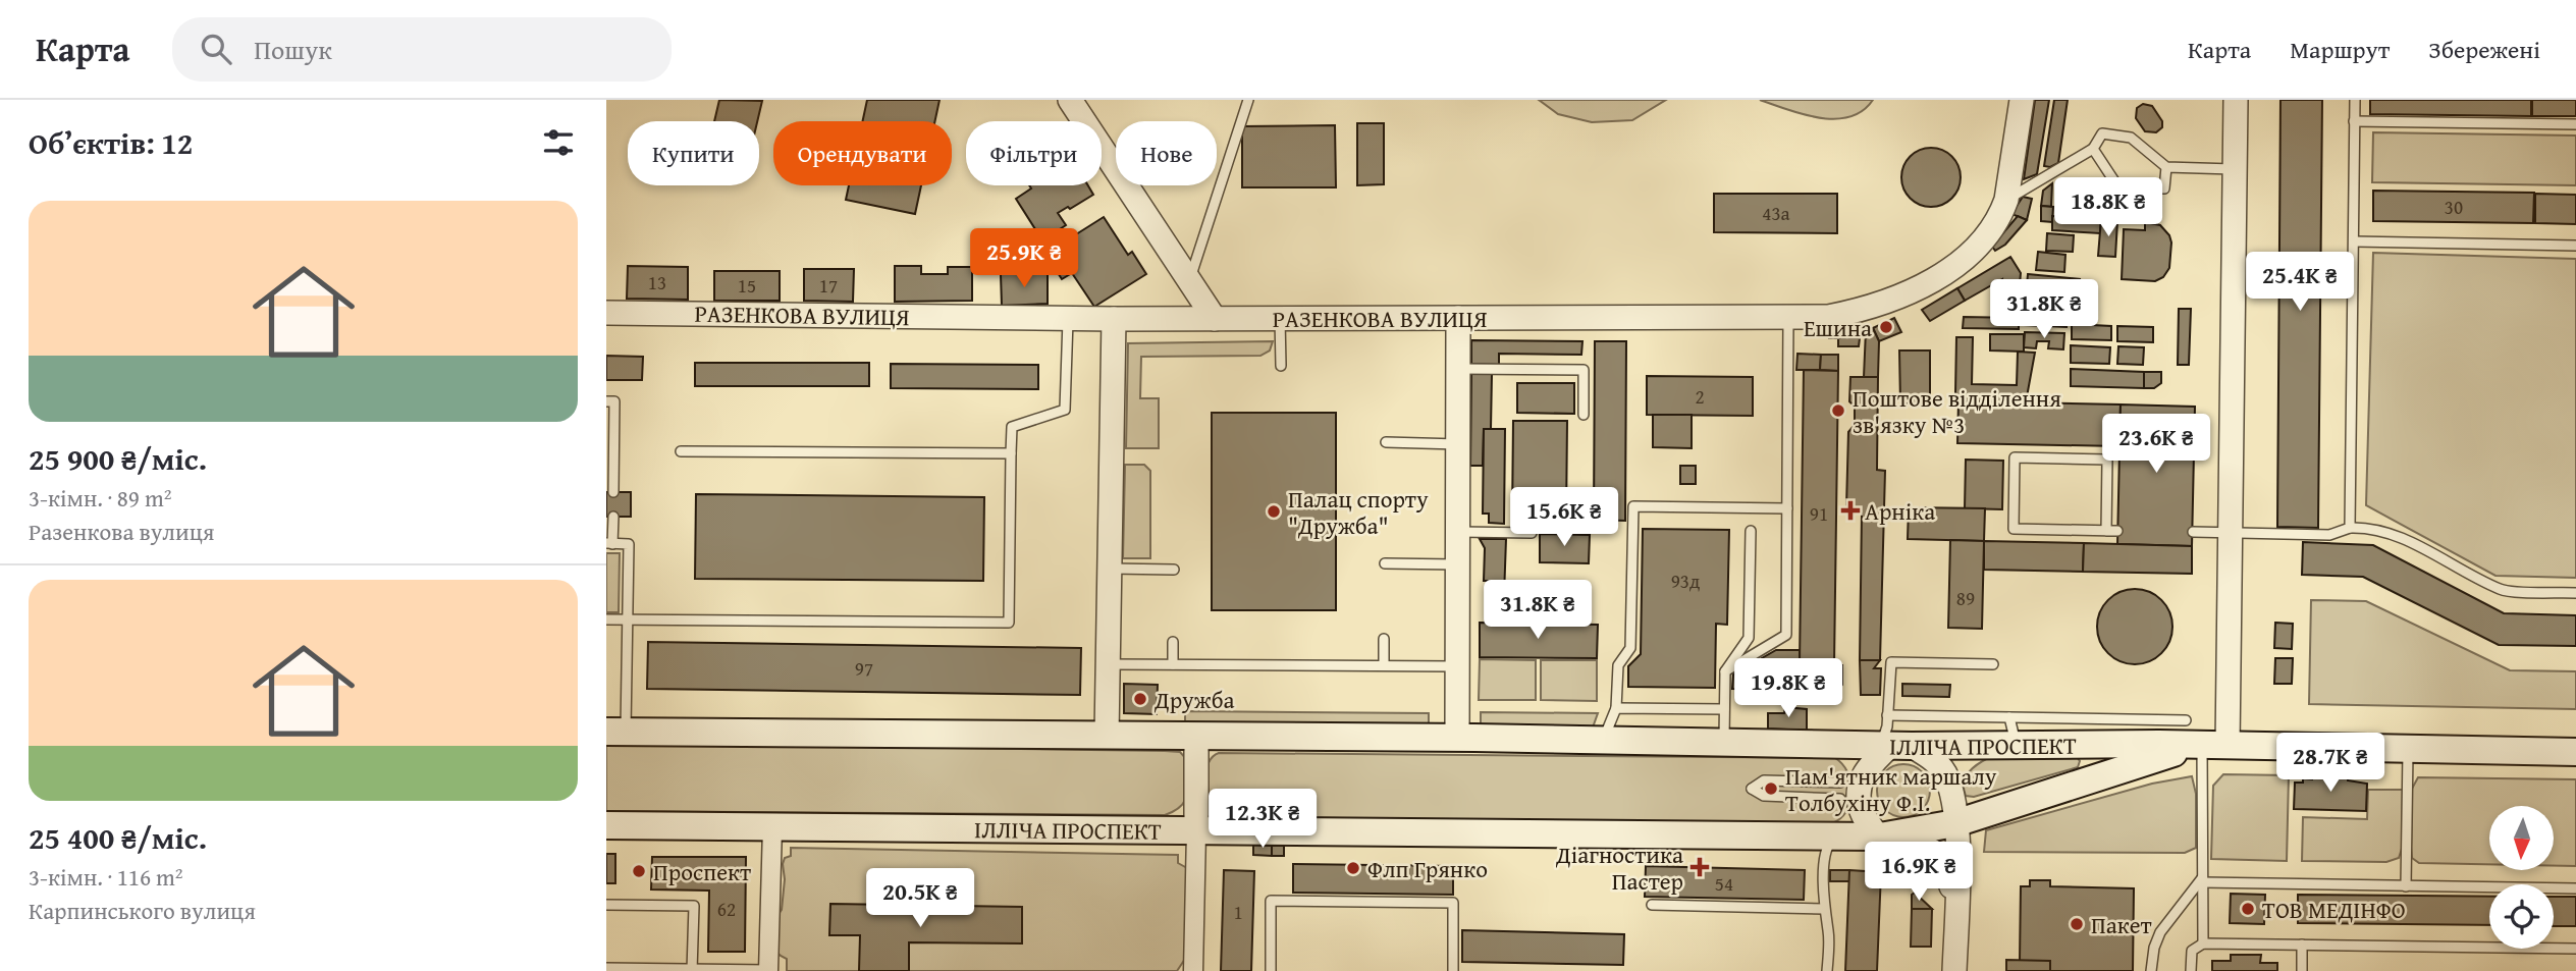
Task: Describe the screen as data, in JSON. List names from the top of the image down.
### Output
{
  "streets": {
    "main road": ["ІЛЛІЧА ПРОСПЕКТ"],
    "street": ["РАЗЕНКОВА ВУЛИЦЯ"]
  },
  "places": {
    "other": [
      "Ешина",
      "Поштове відділення зв'язку №3",
      "Палац спорту \"Дружба\"",
      "Дружба",
      "Пам'ятник маршалу Толбухіну Ф.І.",
      "Флп Грянко",
      "Проспект",
      "ТОВ МЕДІНФО",
      "Пакет"
    ],
    "health": ["Арніка", "Діагностика Пастер"]
  },
  "house_numbers": [
    "30",
    "43а",
    "13",
    "15",
    "17",
    "2",
    "91",
    "93д",
    "89",
    "97",
    "54",
    "62",
    "1"
  ],
  "north": "bottom",
  "page": {
    "header": "Карта",
    "search": "Пошук",
    "nav": ["Карта", "Маршрут", "Збережені"],
    "heading": "Об’єктів: 12",
    "chip": [
      "Купити",
      "Орендувати",
      "Фільтри",
      "Нове"
    ],
    "price": [
      "18.8K ₴",
      "25.9K ₴",
      "25.4K ₴",
      "31.8K ₴",
      "23.6K ₴",
      "15.6K ₴",
      "31.8K ₴",
      "19.8K ₴",
      "28.7K ₴",
      "12.3K ₴",
      "16.9K ₴",
      "20.5K ₴"
    ],
    "list": [
      {
        "name": "25 900 ₴/міс.",
        "note": "3-кімн. · 89 m² · Разенкова вулиця"
      },
      {
        "name": "25 400 ₴/міс.",
        "note": "3-кімн. · 116 m² · Карпинського вулиця"
      }
    ]
  }
}
